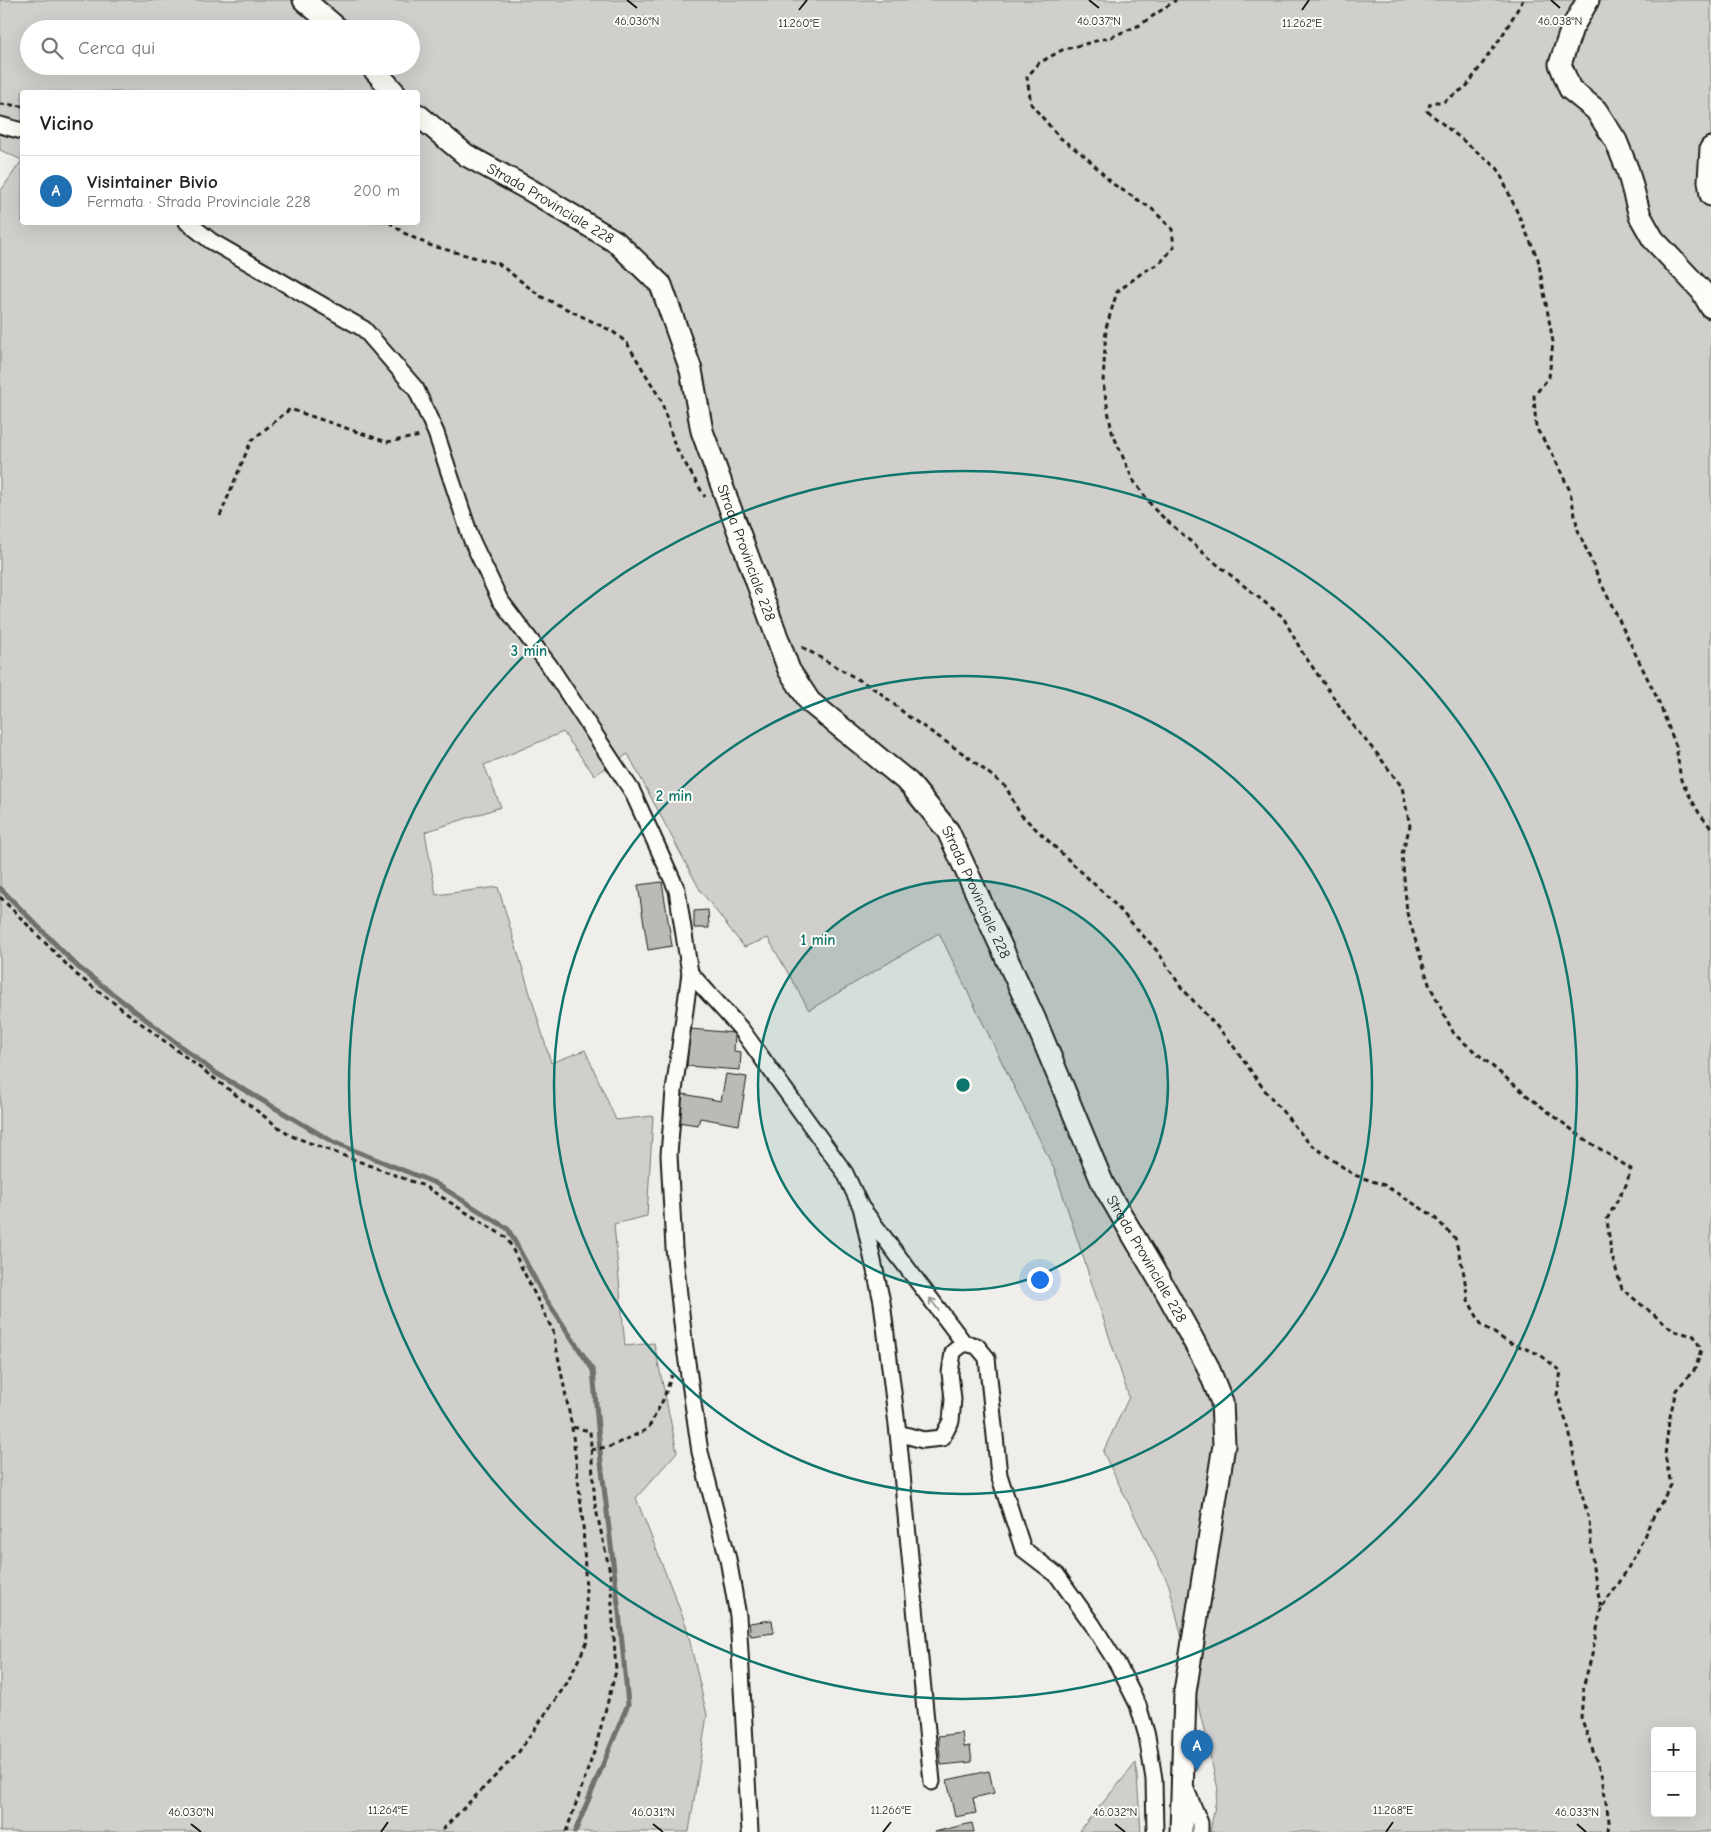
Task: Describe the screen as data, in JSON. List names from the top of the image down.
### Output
{
  "streets": {
    "main road": ["Strada Provinciale 228"]
  },
  "page": {
    "search": "Cerca qui",
    "heading": "Vicino",
    "list": [
      {
        "mark": "A",
        "name": "Visintainer Bivio",
        "note": "Fermata · Strada Provinciale 228",
        "value": "200 m"
      }
    ],
    "map_buttons": ["+", "−"],
    "pins": "A"
  },
  "coordinates": [
    "46.036°N",
    "46.037°N",
    "46.038°N",
    "11.260°E",
    "11.262°E",
    "11.264°E",
    "11.266°E",
    "11.268°E",
    "46.030°N",
    "46.031°N",
    "46.032°N",
    "46.033°N"
  ],
  "rings": ["3 min", "2 min", "1 min"]
}
